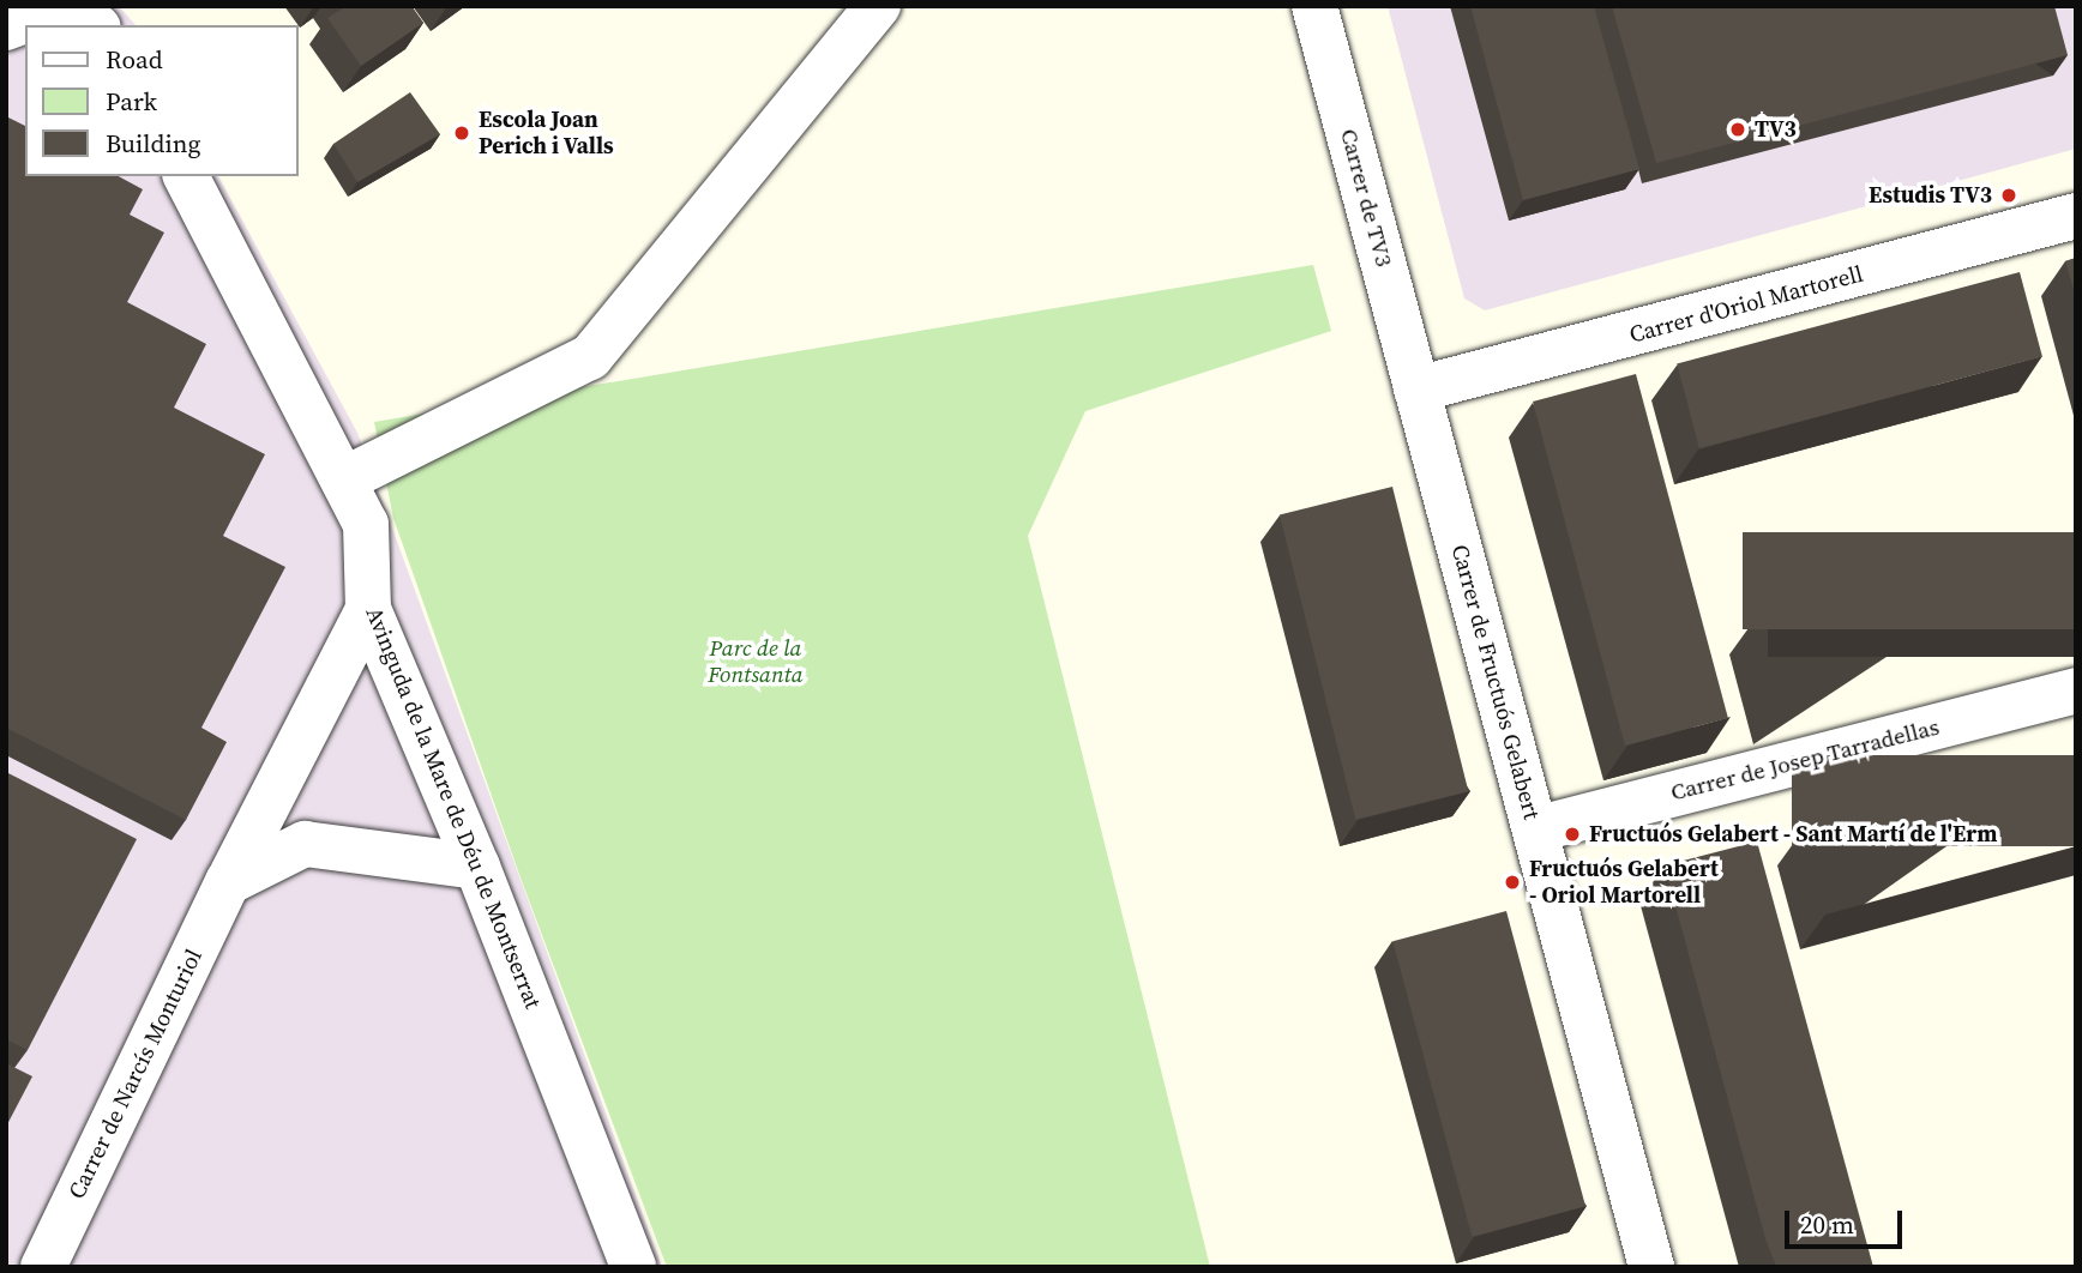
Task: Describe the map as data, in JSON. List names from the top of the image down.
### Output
{
  "streets": {
    "street": [
      "Carrer de TV3",
      "Carrer d'Oriol Martorell",
      "Carrer de Fructuós Gelabert",
      "Carrer de Josep Tarradellas",
      "Avinguda de la Mare de Déu de Montserrat",
      "Carrer de Narcís Monturiol"
    ]
  },
  "crossings": [
    ["Carrer de TV3", "Carrer d'Oriol Martorell"],
    ["Carrer de TV3", "Carrer de Fructuós Gelabert"],
    ["Carrer d'Oriol Martorell", "Carrer de Fructuós Gelabert"],
    ["Carrer de Fructuós Gelabert", "Carrer de Josep Tarradellas"],
    ["Avinguda de la Mare de Déu de Montserrat", "Carrer de Narcís Monturiol"]
  ],
  "parks": ["Parc de la Fontsanta"],
  "places": [
    "TV3",
    "Escola Joan Perich i Valls",
    "Estudis TV3",
    "Fructuós Gelabert - Sant Martí de l'Erm",
    "Fructuós Gelabert - Oriol Martorell"
  ],
  "legend": ["Road", "Park", "Building"],
  "scale_bar": "20 m"
}
